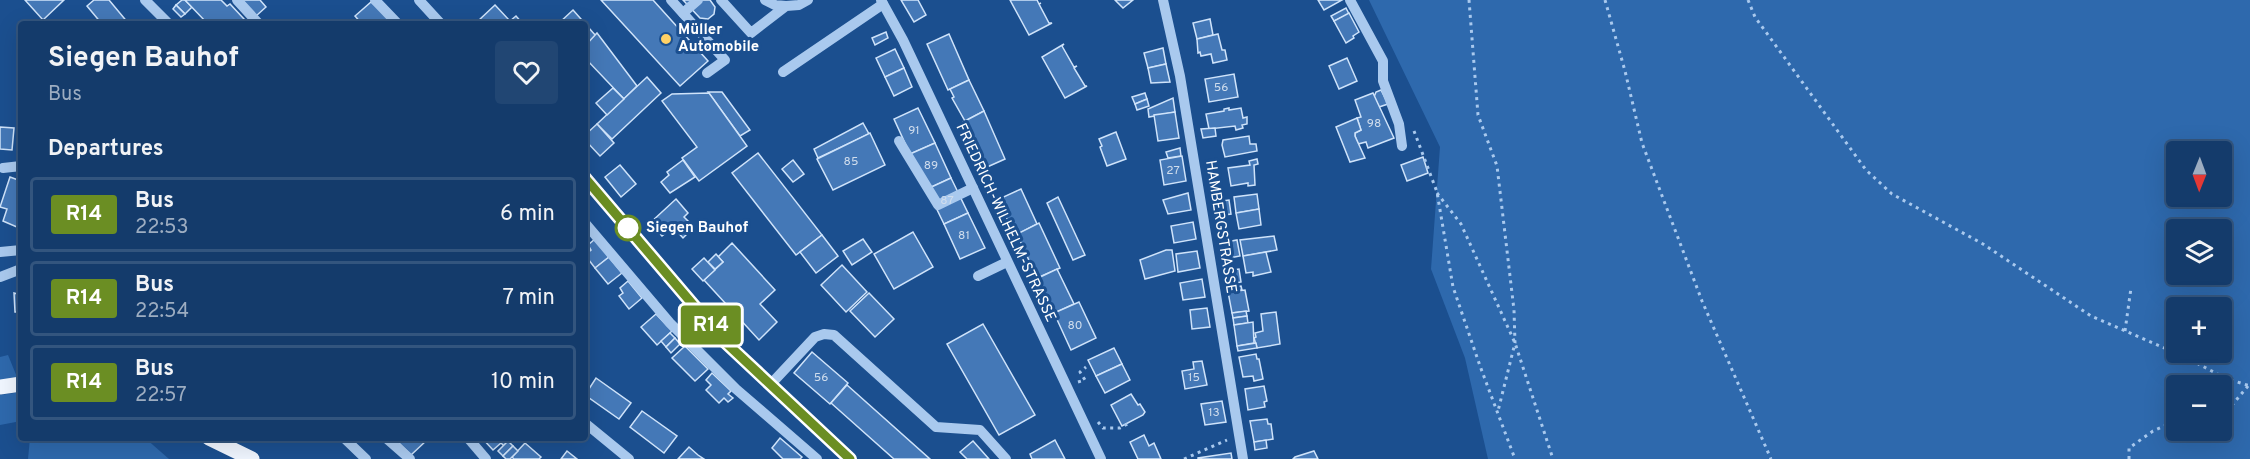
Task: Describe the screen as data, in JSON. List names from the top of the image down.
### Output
{
  "streets": {
    "street": ["FRIEDRICH-WILHELM-STRASSE", "HAMBERGSTRASSE"]
  },
  "places": ["Müller Automobile", "Siegen Bauhof"],
  "lines": ["bus line R14"],
  "house_numbers": [
    "56",
    "98",
    "91",
    "85",
    "89",
    "27",
    "87",
    "81",
    "80",
    "56",
    "15",
    "13"
  ],
  "north": "bottom",
  "page": {
    "on_map": "R14",
    "heading": [
      ["Siegen Bauhof", "Bus"],
      "Departures"
    ],
    "map_buttons": ["+", "−"],
    "list": [
      {
        "mark": "R14",
        "name": "Bus",
        "note": "22:53",
        "value": "6 min"
      },
      {
        "mark": "R14",
        "name": "Bus",
        "note": "22:54",
        "value": "7 min"
      },
      {
        "mark": "R14",
        "name": "Bus",
        "note": "22:57",
        "value": "10 min"
      }
    ]
  }
}
